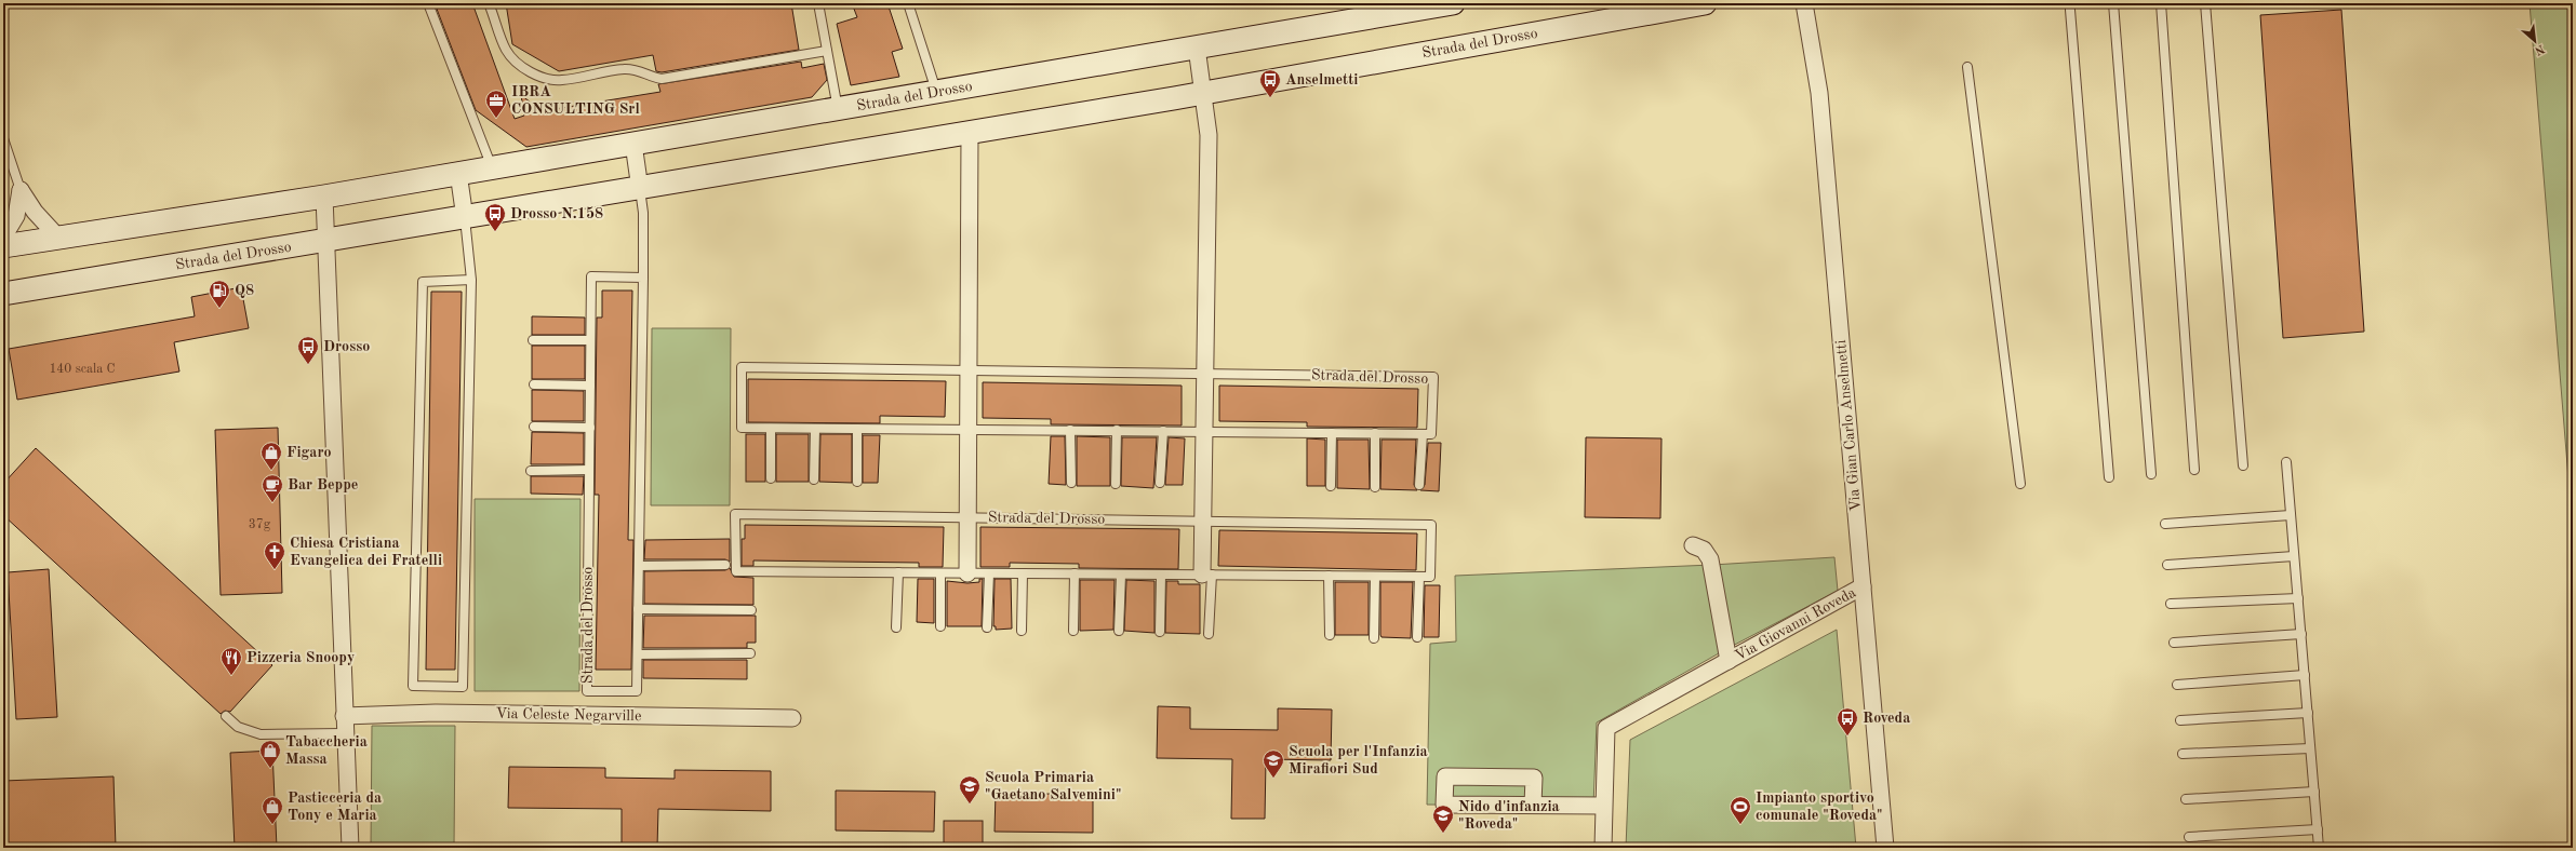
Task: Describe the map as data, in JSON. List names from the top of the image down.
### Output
{
  "streets": {
    "street": [
      "Strada del Drosso",
      "Via Gian Carlo Anselmetti",
      "Via Giovanni Roveda",
      "Via Celeste Negarville"
    ]
  },
  "crossings": [
    ["Via Gian Carlo Anselmetti", "Via Giovanni Roveda"]
  ],
  "places": {
    "bus stop": [
      "Anselmetti",
      "Drosso N.158",
      "Drosso",
      "Roveda"
    ],
    "office": ["IBRA CONSULTING Srl"],
    "fuel station": ["Q8"],
    "shop": ["Figaro", "Tabaccheria Massa", "Pasticceria da Tony e Maria"],
    "cafe": ["Bar Beppe"],
    "church": ["Chiesa Cristiana Evangelica dei Fratelli"],
    "restaurant": ["Pizzeria Snoopy"],
    "school or university": ["Scuola per l'Infanzia Mirafiori Sud", "Scuola Primaria \"Gaetano Salvemini\"", "Nido d'infanzia \"Roveda\""],
    "sports": ["Impianto sportivo comunale \"Roveda\""]
  },
  "house_numbers": ["140 scala C", "37g"],
  "north": "bottom right"
}
